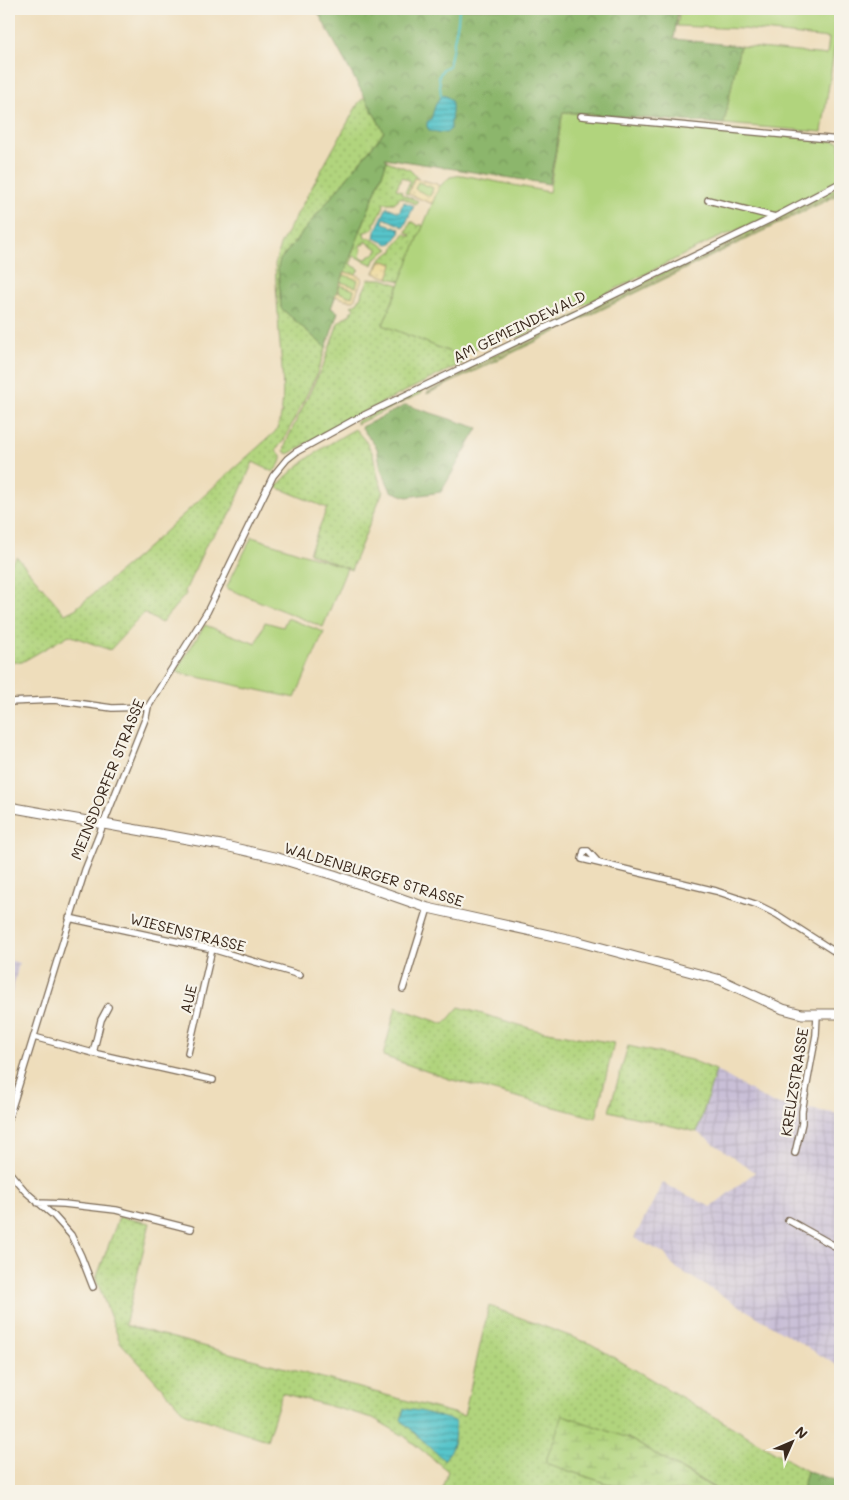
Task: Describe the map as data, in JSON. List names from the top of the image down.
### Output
{
  "streets": {
    "main road": ["WALDENBURGER STRASSE"],
    "street": [
      "AM GEMEINDEWALD",
      "MEINSDORFER STRASSE",
      "WIESENSTRASSE",
      "AUE",
      "KREUZSTRASSE"
    ]
  },
  "crossings": [
    ["AM GEMEINDEWALD", "MEINSDORFER STRASSE"],
    ["MEINSDORFER STRASSE", "WALDENBURGER STRASSE"],
    ["MEINSDORFER STRASSE", "WIESENSTRASSE"],
    ["WALDENBURGER STRASSE", "KREUZSTRASSE"],
    ["WIESENSTRASSE", "AUE"]
  ],
  "north": "top right"
}
